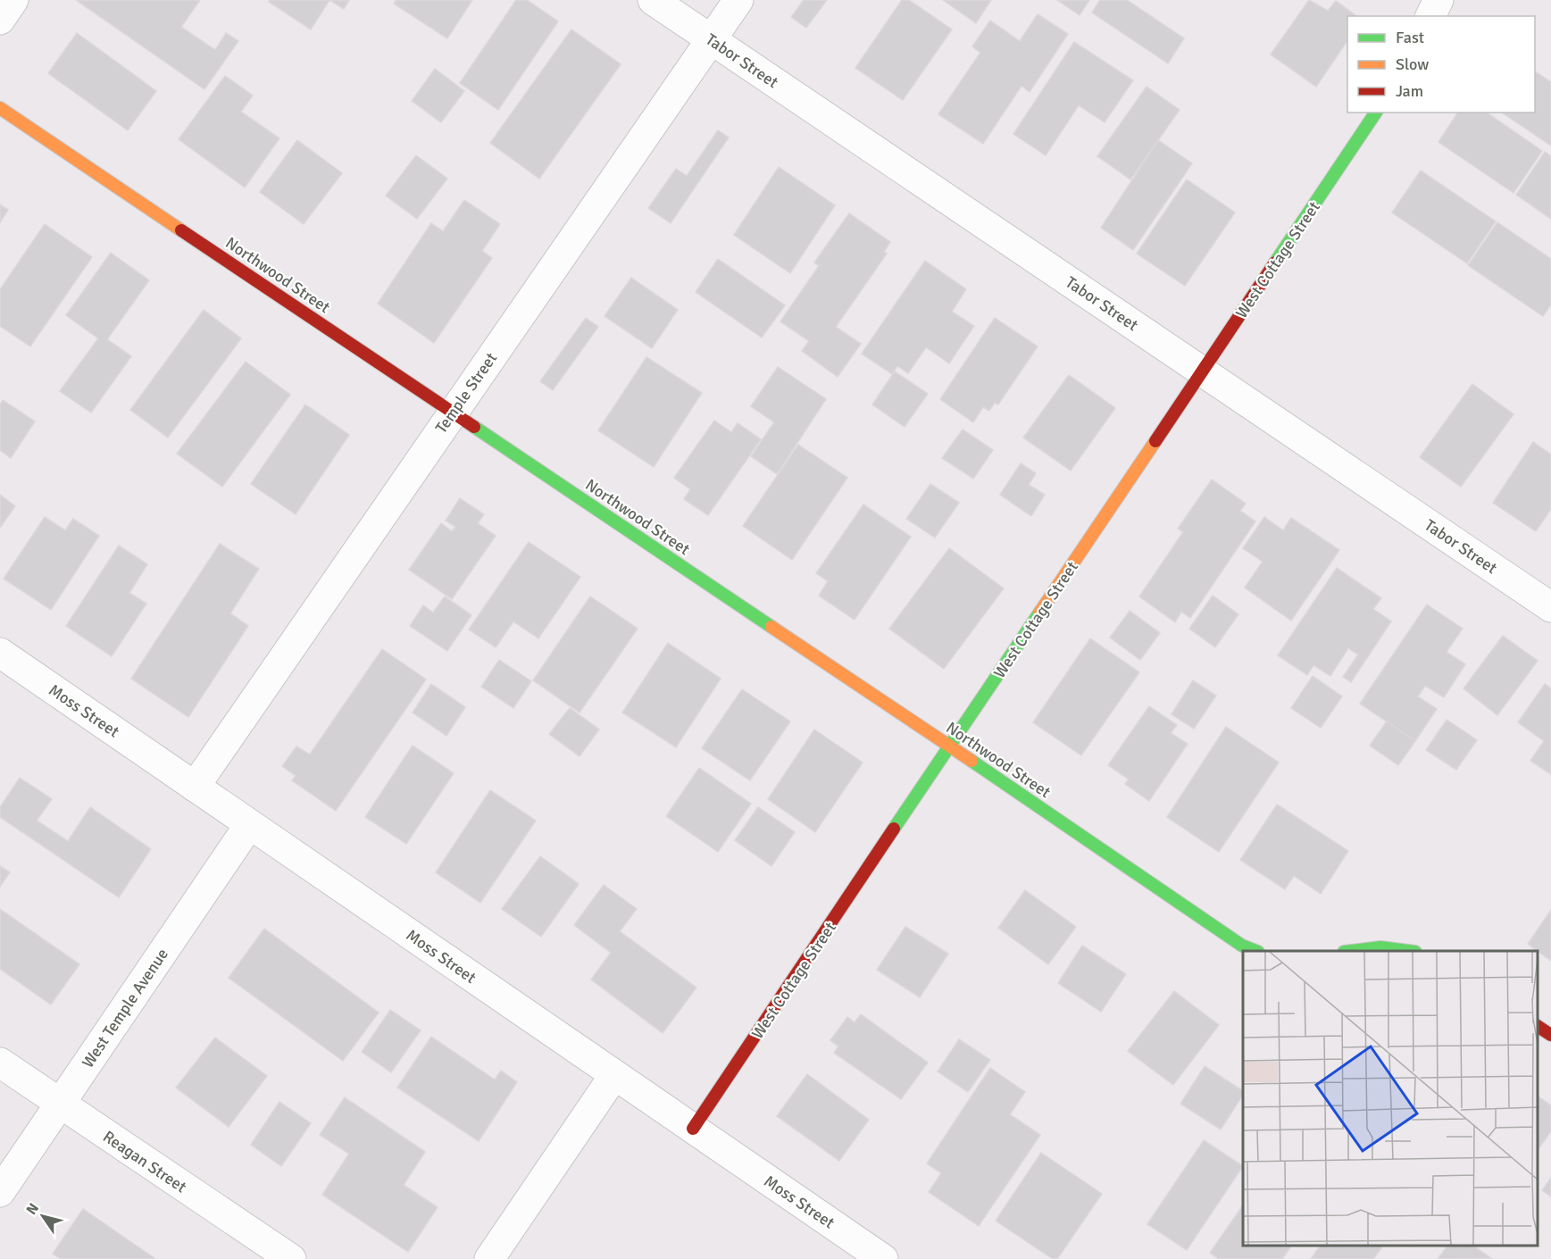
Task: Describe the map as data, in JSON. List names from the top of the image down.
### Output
{
  "streets": {
    "street": [
      "Tabor Street",
      "West Cottage Street",
      "Northwood Street",
      "Temple Street",
      "Moss Street",
      "West Temple Avenue",
      "Reagan Street"
    ]
  },
  "crossings": [
    ["Tabor Street", "West Cottage Street"],
    ["Tabor Street", "Temple Street"],
    ["West Cottage Street", "Northwood Street"],
    ["West Cottage Street", "Moss Street"],
    ["Northwood Street", "Temple Street"],
    ["Temple Street", "Moss Street"],
    ["Moss Street", "West Temple Avenue"],
    ["West Temple Avenue", "Reagan Street"]
  ],
  "legend": ["Fast", "Slow", "Jam"],
  "north": "top left"
}
